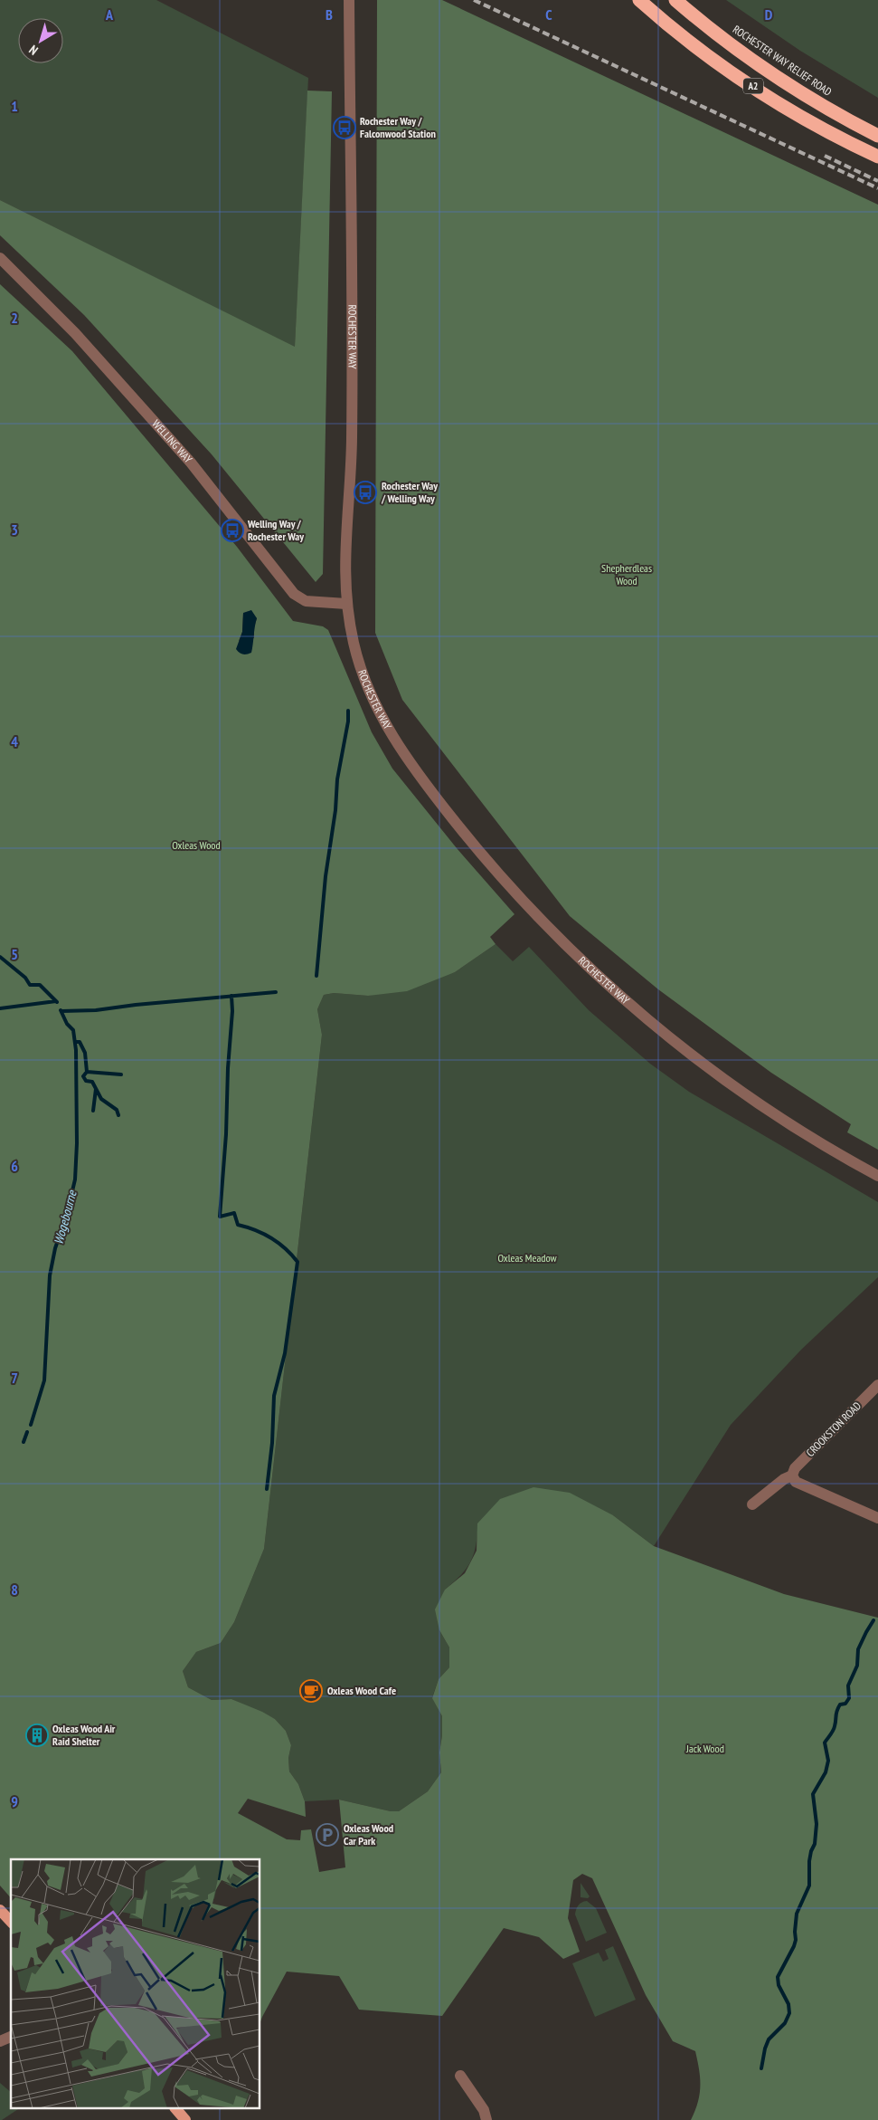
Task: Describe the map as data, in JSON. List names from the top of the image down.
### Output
{
  "streets": {
    "highway": ["ROCHESTER WAY RELIEF ROAD", "A2"],
    "street": ["ROCHESTER WAY", "WELLING WAY", "CROOKSTON ROAD"]
  },
  "crossings": [
    ["ROCHESTER WAY", "WELLING WAY"]
  ],
  "water": ["Wogebourne"],
  "parks": [
    "Shepherdleas Wood",
    "Oxleas Wood",
    "Oxleas Meadow",
    "Jack Wood"
  ],
  "places": {
    "bus stop": ["Rochester Way / Falconwood Station", "Rochester Way / Welling Way", "Welling Way / Rochester Way"],
    "cafe": ["Oxleas Wood Cafe"],
    "building": ["Oxleas Wood Air Raid Shelter"],
    "parking": ["Oxleas Wood Car Park"]
  },
  "north": "bottom left",
  "grid": {
    "columns": [
      "A",
      "B",
      "C",
      "D"
    ],
    "rows": [
      "1",
      "2",
      "3",
      "4",
      "5",
      "6",
      "7",
      "8",
      "9"
    ]
  }
}
